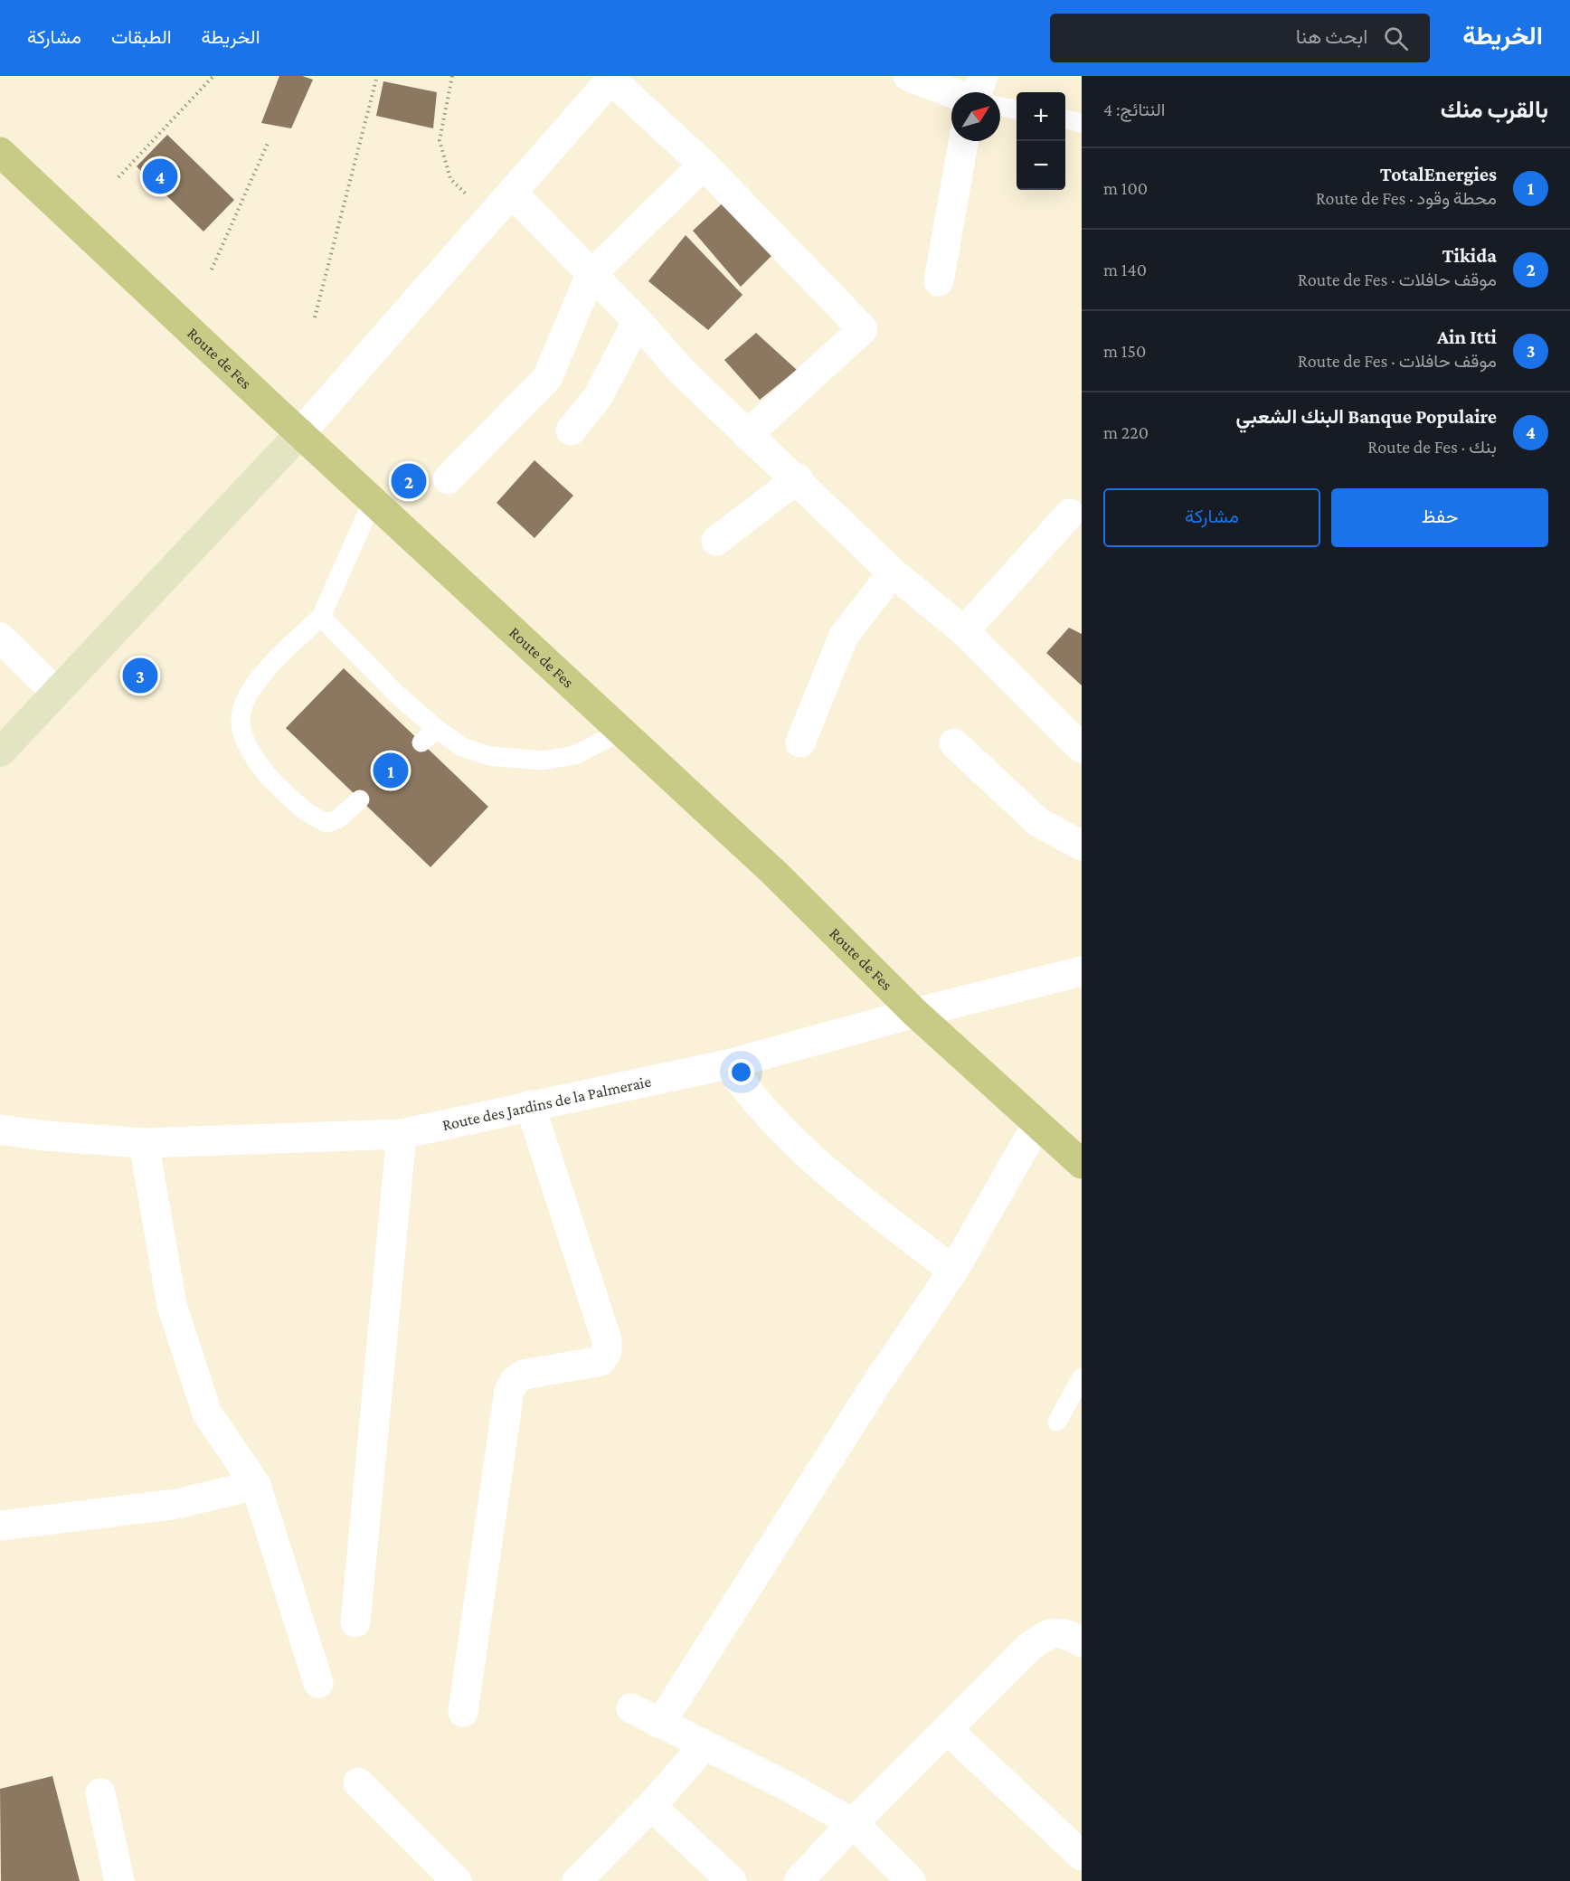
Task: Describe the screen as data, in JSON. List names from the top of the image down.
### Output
{
  "streets": {
    "main road": ["Route de Fes"],
    "street": ["Route des Jardins de la Palmeraie"]
  },
  "crossings": [
    ["Route de Fes", "Route des Jardins de la Palmeraie"]
  ],
  "north": "top right",
  "page": {
    "header": "الخريطة",
    "search": "ابحث هنا",
    "nav": ["الخريطة", "الطبقات", "مشاركة"],
    "heading": ["بالقرب منك", "النتائج: 4"],
    "map_buttons": ["+", "−"],
    "list": [
      {
        "mark": "1",
        "name": "TotalEnergies",
        "note": "محطة وقود · Route de Fes",
        "value": "100 m"
      },
      {
        "mark": "2",
        "name": "Tikida",
        "note": "موقف حافلات · Route de Fes",
        "value": "140 m"
      },
      {
        "mark": "3",
        "name": "Ain Itti",
        "note": "موقف حافلات · Route de Fes",
        "value": "150 m"
      },
      {
        "mark": "4",
        "name": "Banque Populaire البنك الشعبي",
        "note": "بنك · Route de Fes",
        "value": "220 m"
      }
    ],
    "pins": [
      "4",
      "2",
      "3",
      "1"
    ],
    "buttons": ["حفظ", "مشاركة"]
  }
}
